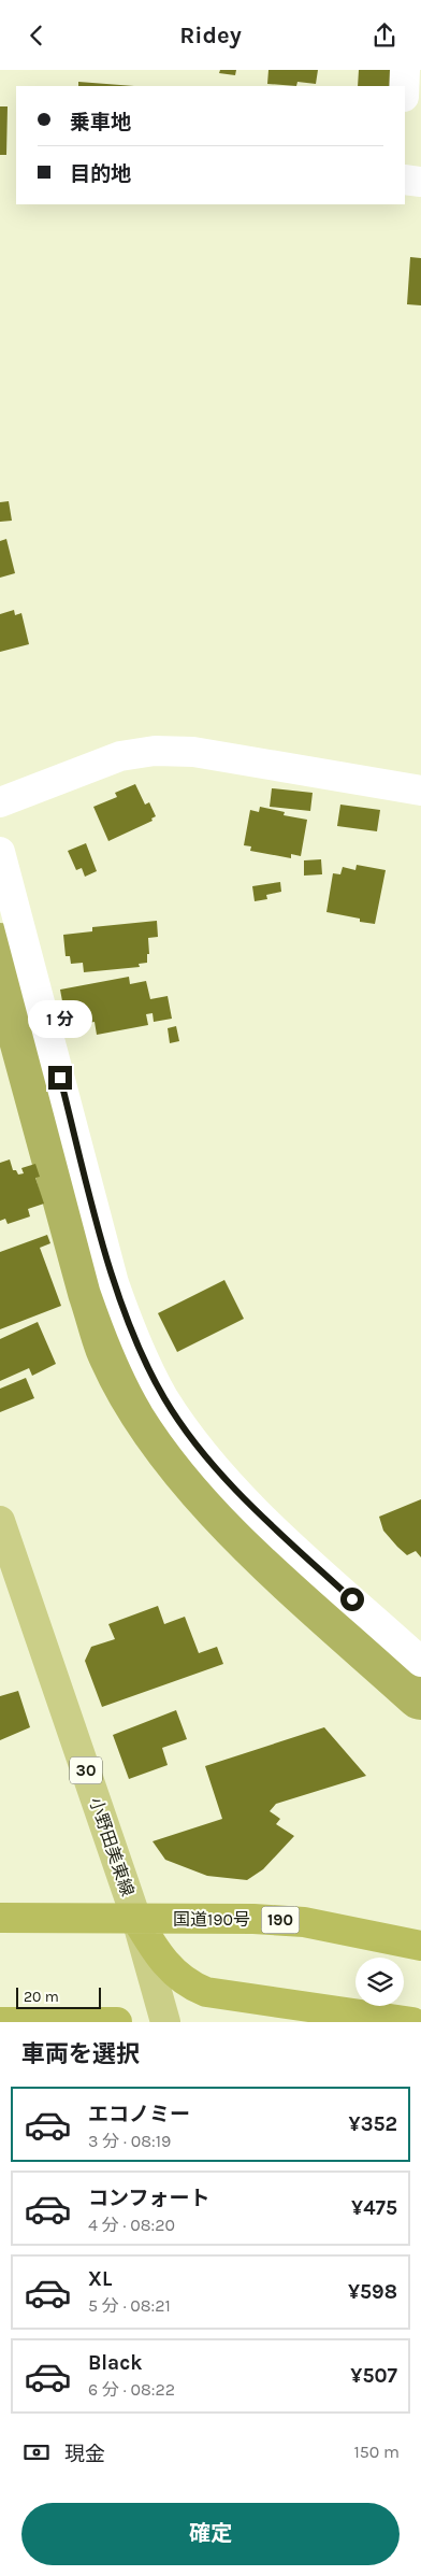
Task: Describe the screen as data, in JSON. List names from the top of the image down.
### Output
{
  "streets": {
    "highway": ["国道190号", "190"],
    "main road": ["30", "小野田美東線"]
  },
  "crossings": [
    ["小野田美東線", "国道190号"]
  ],
  "scale_bar": "20 m",
  "page": {
    "header": "Ridey",
    "banner": ["乗車地", "目的地"],
    "bubble": "1 分",
    "scale": "20 m",
    "heading": "車両を選択",
    "list": [
      {
        "name": "エコノミー",
        "note": "3 分 · 08:19",
        "value": "¥352"
      },
      {
        "name": "コンフォート",
        "note": "4 分 · 08:20",
        "value": "¥475"
      },
      {
        "name": "XL",
        "note": "5 分 · 08:21",
        "value": "¥598"
      },
      {
        "name": "Black",
        "note": "6 分 · 08:22",
        "value": "¥507"
      }
    ],
    "pay": ["現金", "150 m"],
    "buttons": "確定"
  }
}
